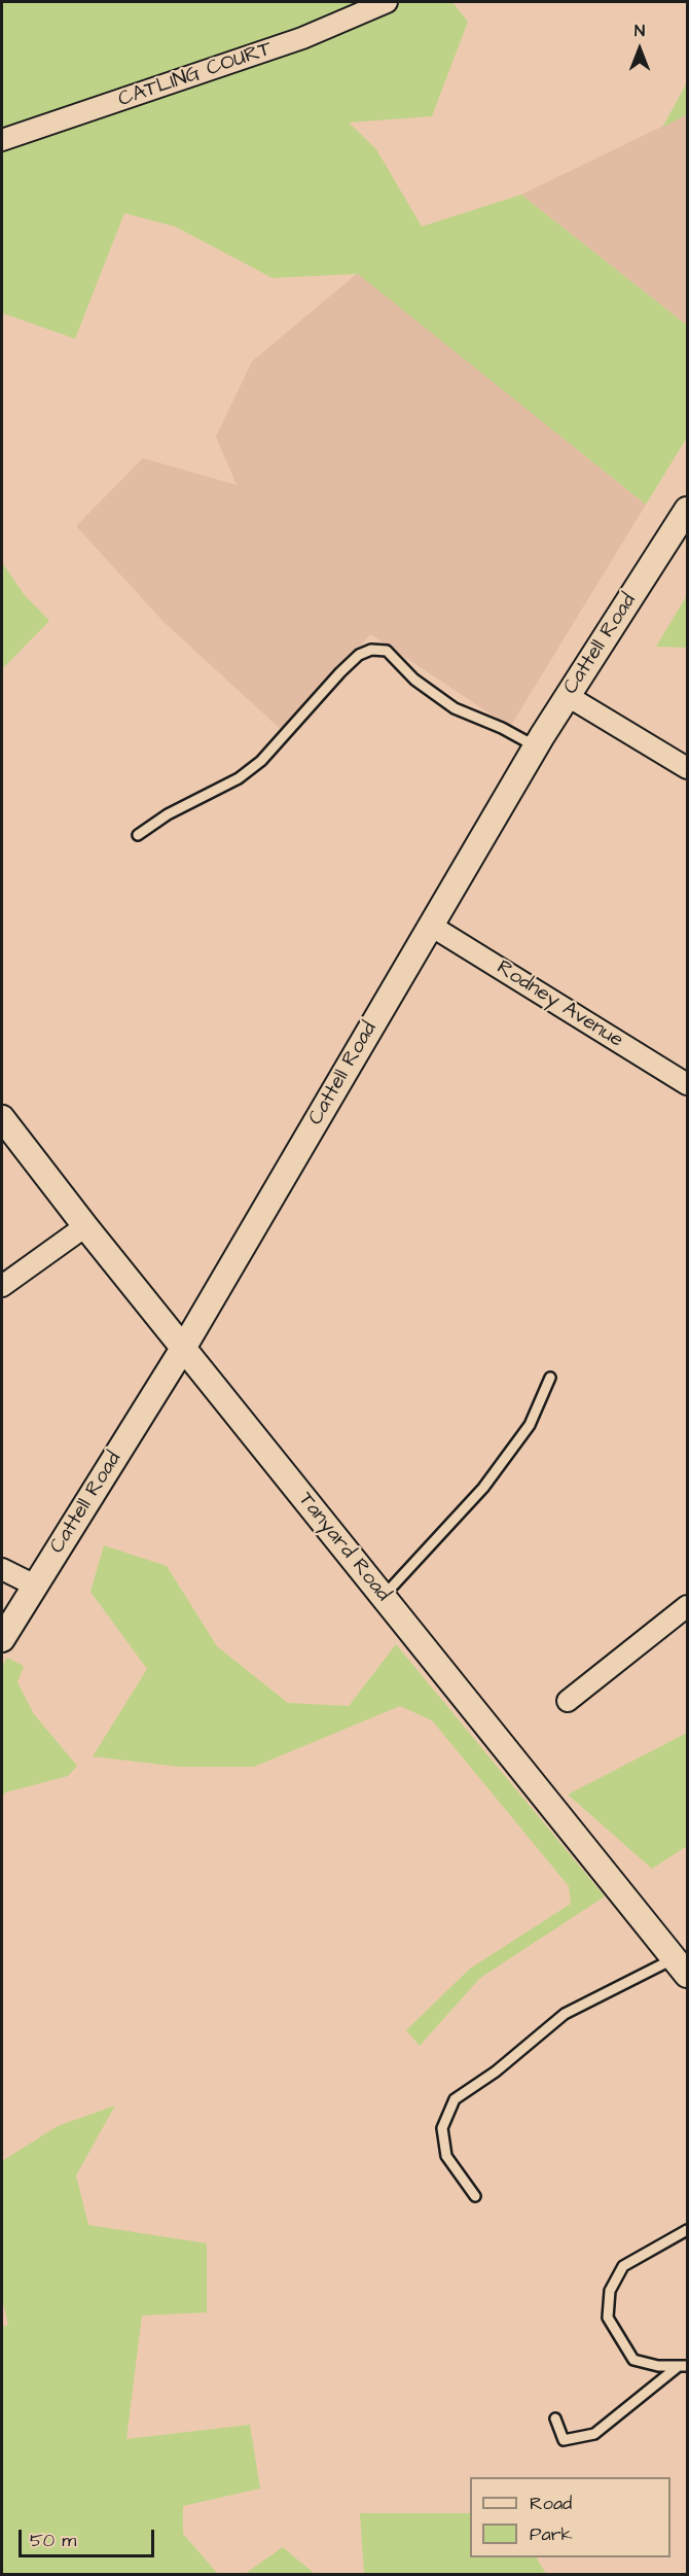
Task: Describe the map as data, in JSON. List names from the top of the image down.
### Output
{
  "streets": {
    "street": [
      "CATLING COURT",
      "Cattell Road",
      "Rodney Avenue",
      "Tanyard Road"
    ]
  },
  "crossings": [
    ["Cattell Road", "Rodney Avenue"],
    ["Cattell Road", "Tanyard Road"]
  ],
  "legend": ["Road", "Park"],
  "scale_bar": "50 m",
  "north": "top"
}
